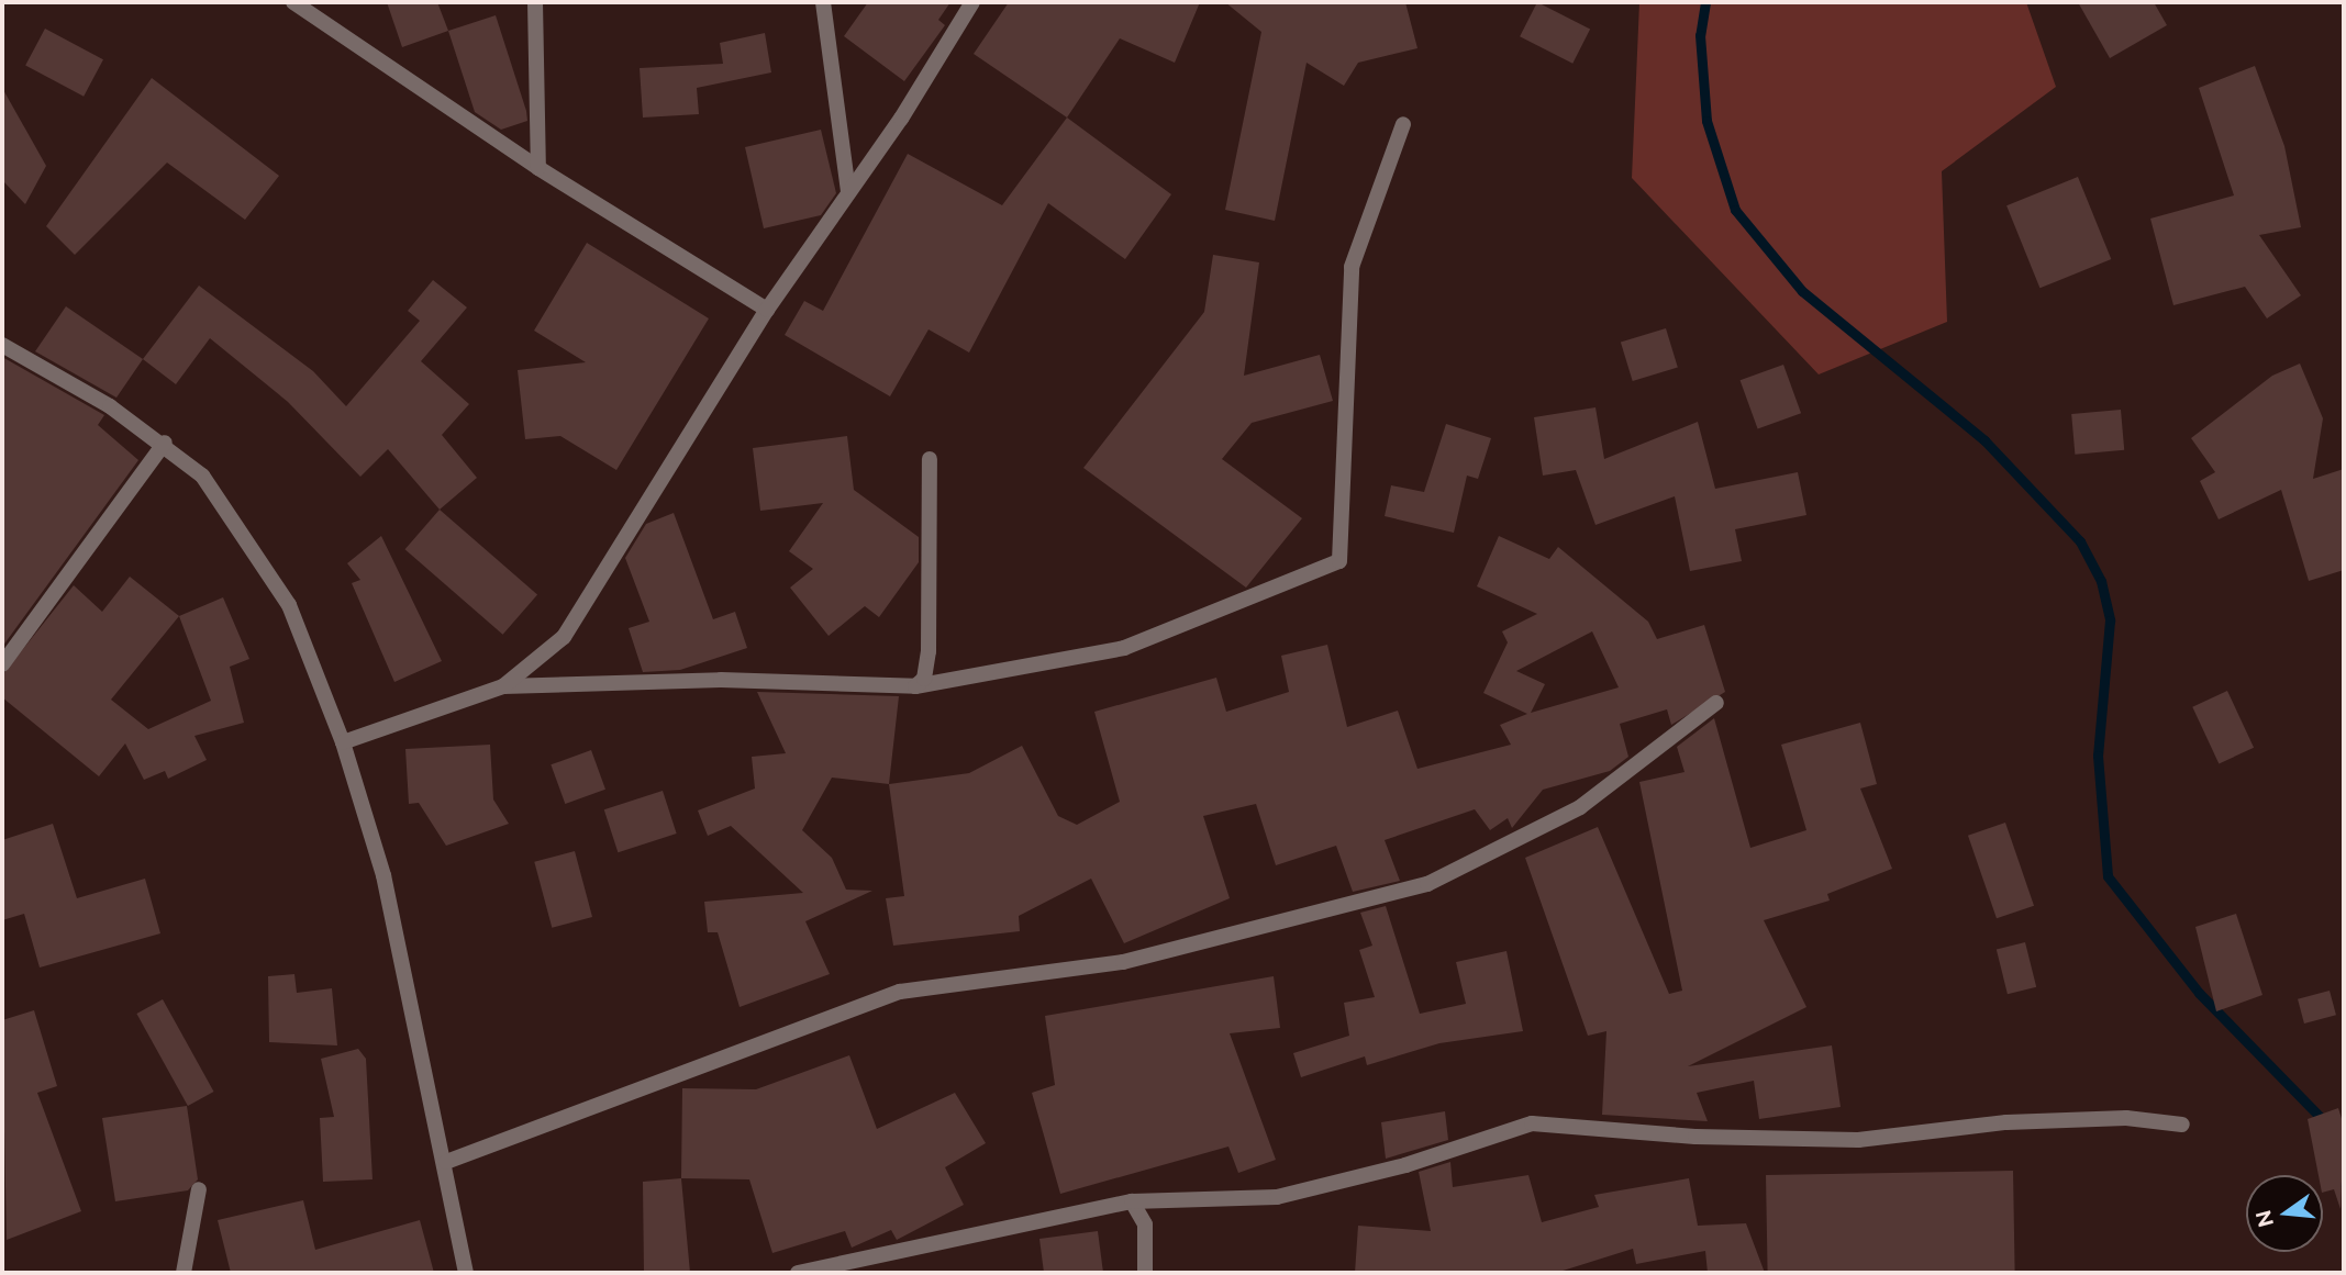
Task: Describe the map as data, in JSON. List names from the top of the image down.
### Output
{
  "north": "left"
}
